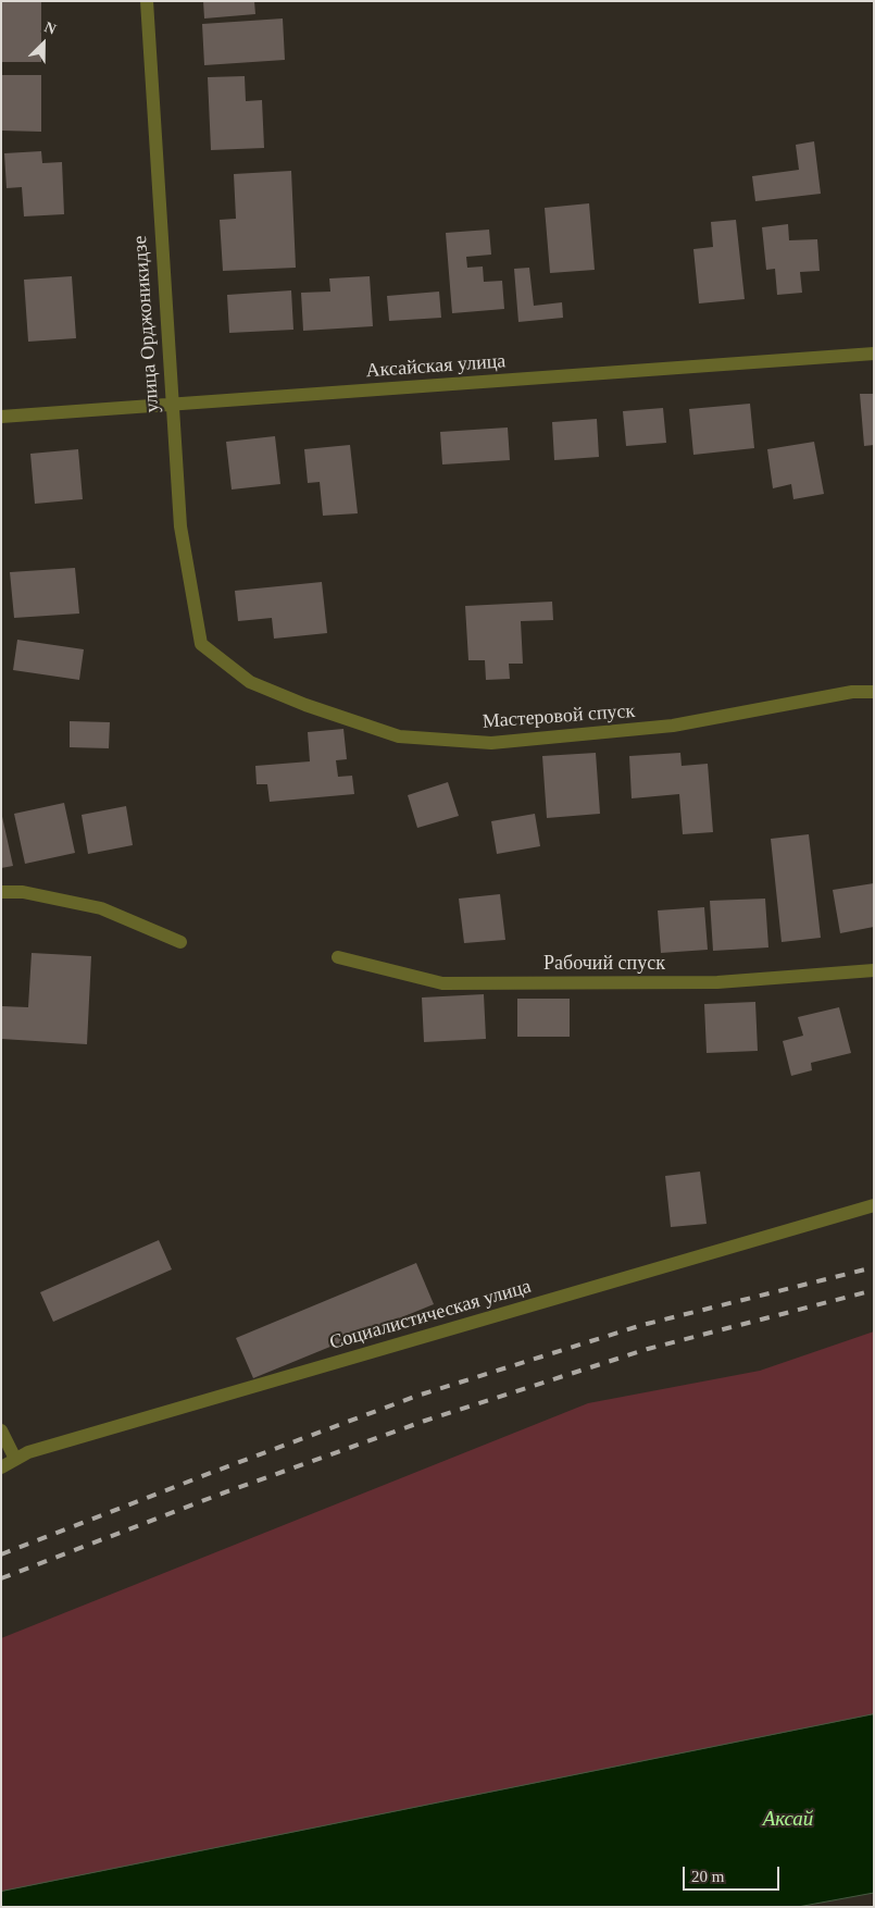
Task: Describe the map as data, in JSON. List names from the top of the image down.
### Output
{
  "streets": {
    "street": [
      "улица Орджоникидзе",
      "Аксайская улица",
      "Мастеровой спуск",
      "Рабочий спуск",
      "Социалистическая улица"
    ]
  },
  "crossings": [
    ["улица Орджоникидзе", "Аксайская улица"],
    ["улица Орджоникидзе", "Мастеровой спуск"]
  ],
  "water": ["Аксай"],
  "scale_bar": "20 m",
  "north": "top right"
}
